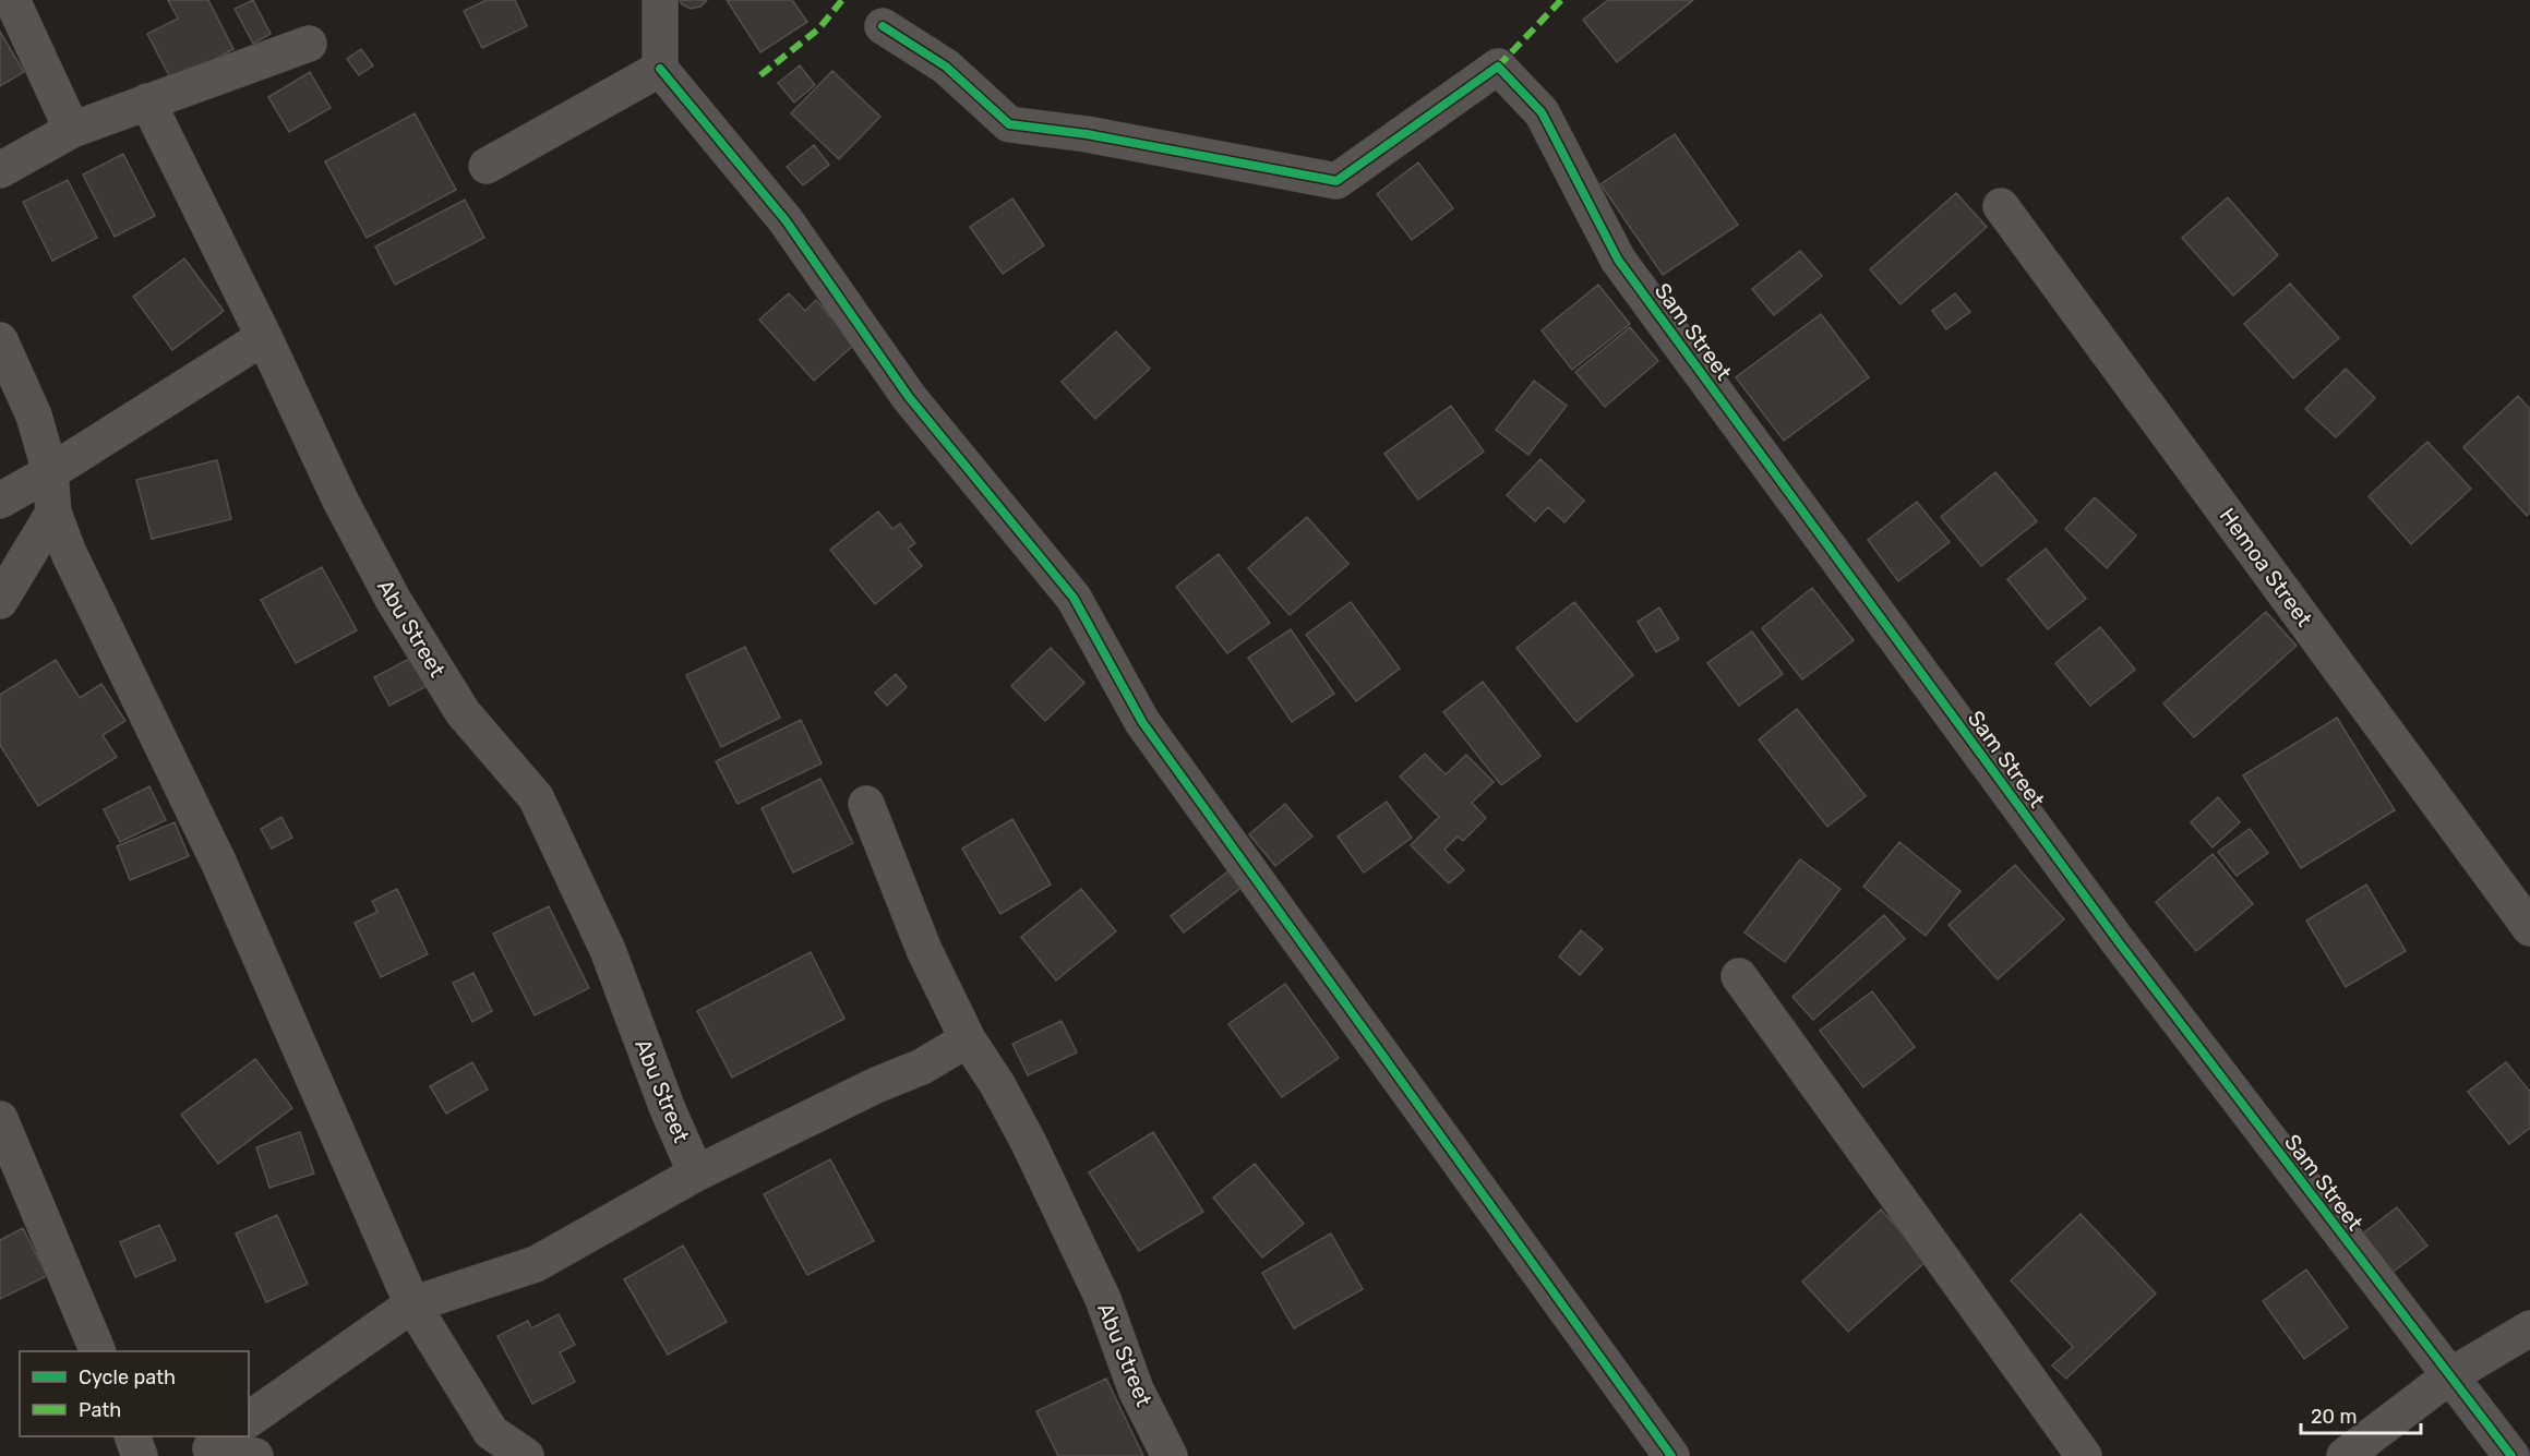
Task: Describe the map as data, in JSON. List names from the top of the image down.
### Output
{
  "streets": {
    "street": ["Sam Street", "Hemoa Street", "Abu Street"]
  },
  "legend": ["Cycle path", "Path"],
  "scale_bar": "20 m"
}
